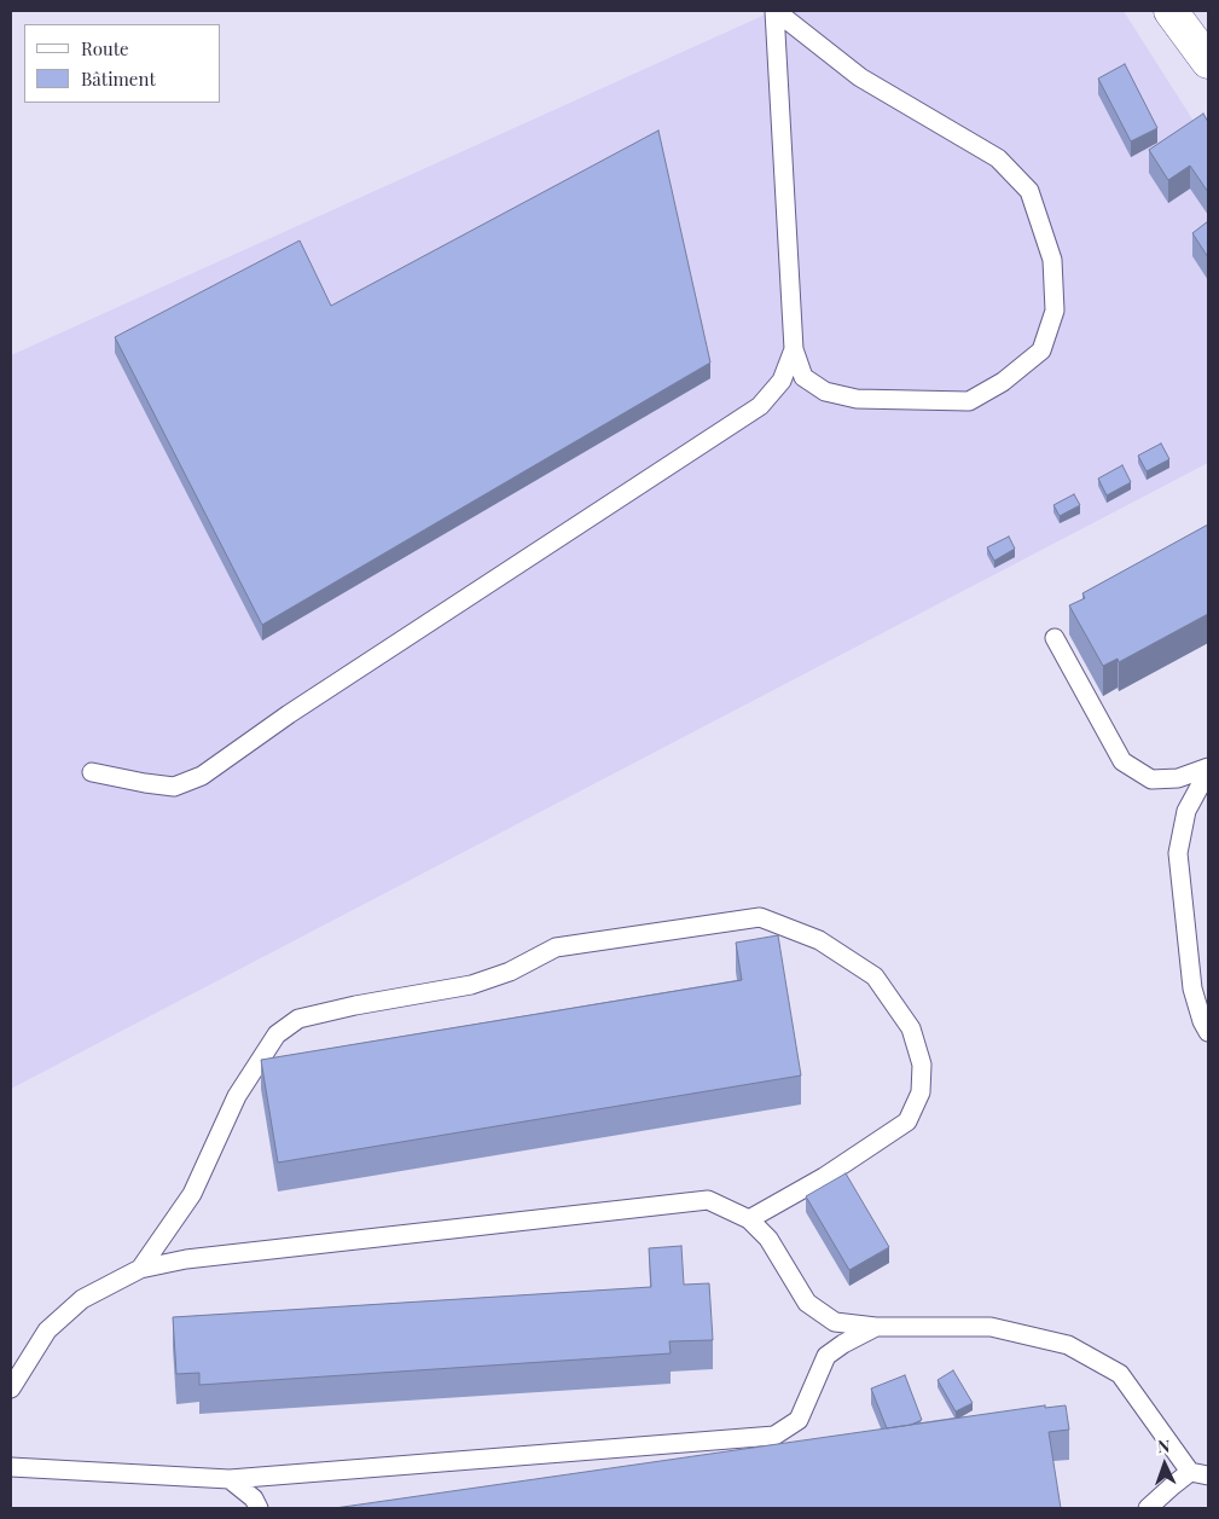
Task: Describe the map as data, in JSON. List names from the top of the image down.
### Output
{
  "legend": ["Route", "Bâtiment"],
  "north": "top"
}
